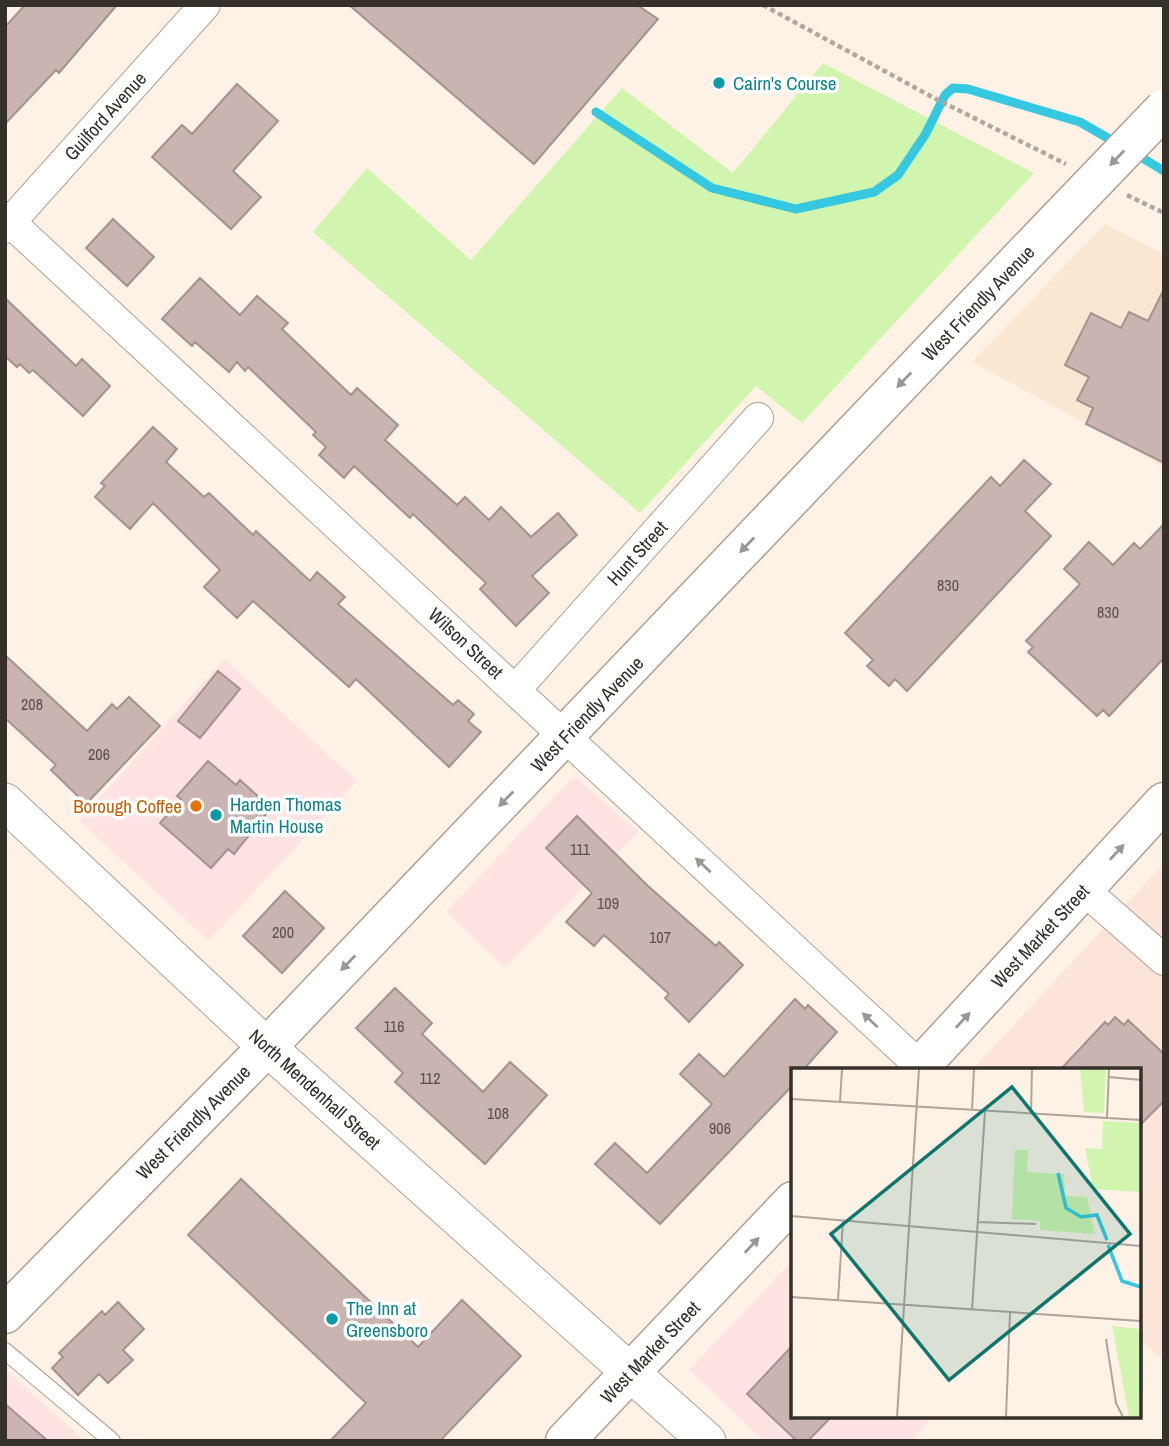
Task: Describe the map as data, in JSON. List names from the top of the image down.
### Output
{
  "streets": {
    "main road": ["West Friendly Avenue", "West Market Street"],
    "street": [
      "Guilford Avenue",
      "Hunt Street",
      "Wilson Street",
      "North Mendenhall Street"
    ]
  },
  "crossings": [
    ["Guilford Avenue", "Wilson Street"],
    ["West Friendly Avenue", "Wilson Street"],
    ["West Friendly Avenue", "North Mendenhall Street"],
    ["Hunt Street", "Wilson Street"],
    ["Wilson Street", "West Market Street"],
    ["West Market Street", "North Mendenhall Street"]
  ],
  "one_way": ["West Friendly Avenue", "Wilson Street", "West Market Street"],
  "places": [
    "Cairn's Course",
    "Borough Coffee",
    "Harden Thomas Martin House",
    "The Inn at Greensboro"
  ],
  "house_numbers": [
    "830",
    "830",
    "208",
    "206",
    "111",
    "109",
    "200",
    "107",
    "116",
    "112",
    "108",
    "906"
  ]
}
